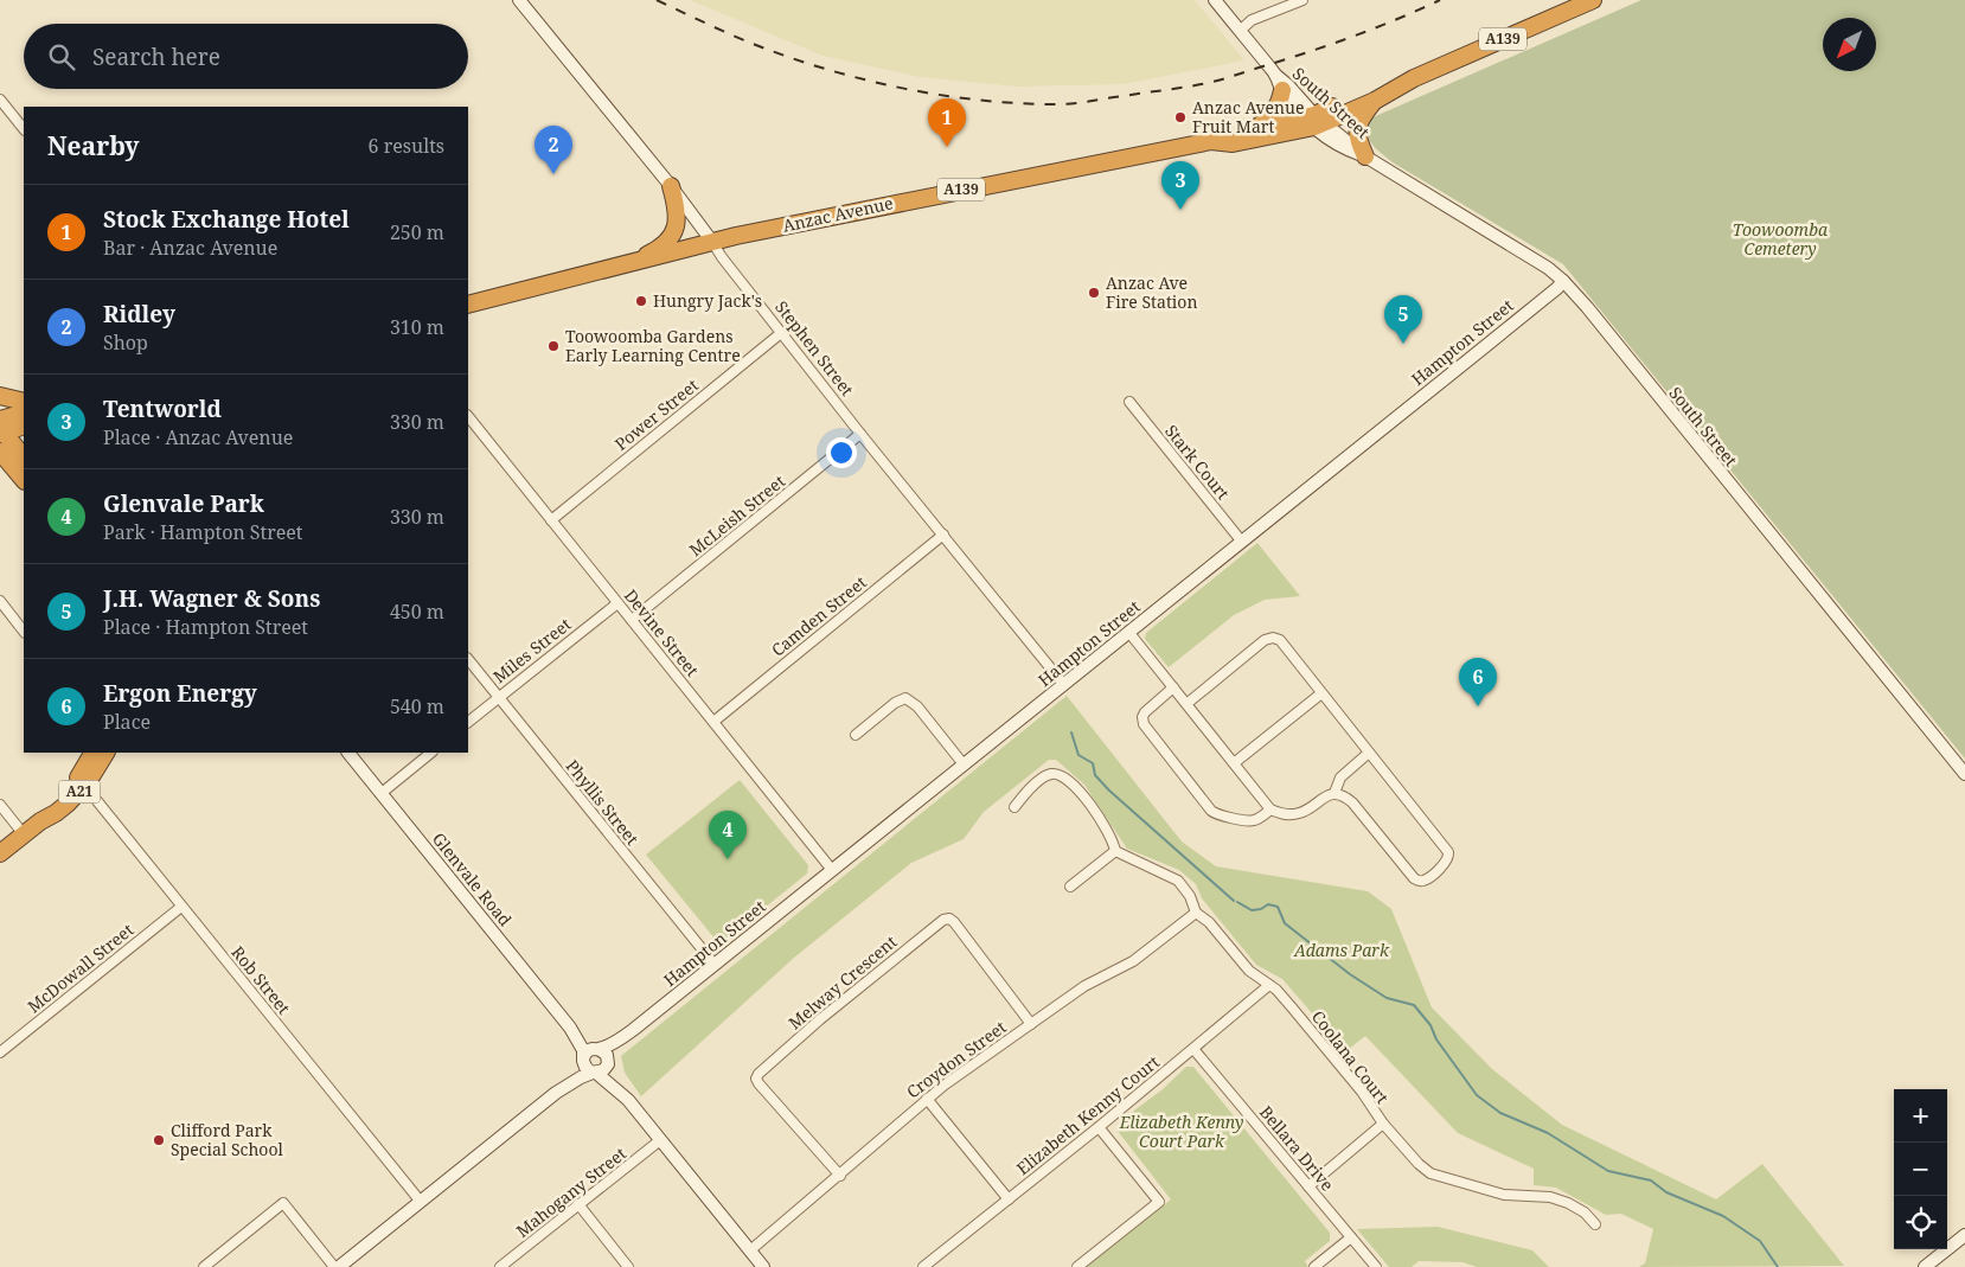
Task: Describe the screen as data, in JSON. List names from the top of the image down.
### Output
{
  "streets": {
    "highway": ["A139", "Anzac Avenue", "A21"],
    "street": [
      "South Street",
      "Hampton Street",
      "Stephen Street",
      "Power Street",
      "Stark Court",
      "McLeish Street",
      "Camden Street",
      "Devine Street",
      "Miles Street",
      "Phyllis Street",
      "Glenvale Road",
      "McDowall Street",
      "Rob Street",
      "Melway Crescent",
      "Coolana Court",
      "Croydon Street",
      "Elizabeth Kenny Court",
      "Bellara Drive",
      "Mahogany Street"
    ]
  },
  "crossings": [
    ["South Street", "Anzac Avenue"],
    ["South Street", "Hampton Street"],
    ["Anzac Avenue", "Stephen Street"],
    ["Hampton Street", "Stephen Street"],
    ["Hampton Street", "Stark Court"],
    ["Hampton Street", "Devine Street"],
    ["Hampton Street", "Phyllis Street"],
    ["Hampton Street", "Glenvale Road"],
    ["Stephen Street", "Power Street"],
    ["Stephen Street", "McLeish Street"],
    ["Stephen Street", "Camden Street"],
    ["Power Street", "Devine Street"],
    ["McLeish Street", "Devine Street"],
    ["Camden Street", "Devine Street"],
    ["Devine Street", "Miles Street"],
    ["Miles Street", "Phyllis Street"],
    ["A21", "Rob Street"],
    ["McDowall Street", "Rob Street"],
    ["Melway Crescent", "Croydon Street"],
    ["Coolana Court", "Croydon Street"],
    ["Coolana Court", "Elizabeth Kenny Court"],
    ["Elizabeth Kenny Court", "Bellara Drive"]
  ],
  "parks": ["Toowoomba Cemetery", "Adams Park", "Elizabeth Kenny Court Park"],
  "places": [
    "Anzac Avenue Fruit Mart",
    "Anzac Ave Fire Station",
    "Hungry Jack's",
    "Toowoomba Gardens Early Learning Centre",
    "Clifford Park Special School"
  ],
  "north": "bottom left",
  "page": {
    "search": "Search here",
    "pins": [
      "1",
      "2",
      "3",
      "5",
      "6",
      "4"
    ],
    "heading": ["Nearby", "6 results"],
    "list": [
      {
        "mark": "1",
        "name": "Stock Exchange Hotel",
        "note": "Bar · Anzac Avenue",
        "value": "250 m"
      },
      {
        "mark": "2",
        "name": "Ridley",
        "note": "Shop",
        "value": "310 m"
      },
      {
        "mark": "3",
        "name": "Tentworld",
        "note": "Place · Anzac Avenue",
        "value": "330 m"
      },
      {
        "mark": "4",
        "name": "Glenvale Park",
        "note": "Park · Hampton Street",
        "value": "330 m"
      },
      {
        "mark": "5",
        "name": "J.H. Wagner & Sons",
        "note": "Place · Hampton Street",
        "value": "450 m"
      },
      {
        "mark": "6",
        "name": "Ergon Energy",
        "note": "Place",
        "value": "540 m"
      }
    ],
    "map_buttons": ["+", "−"]
  }
}
